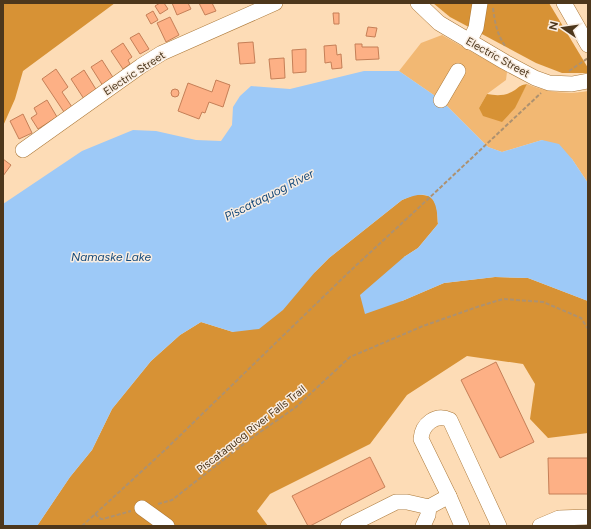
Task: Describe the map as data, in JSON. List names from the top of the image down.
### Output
{
  "streets": {
    "street": ["Electric Street"],
    "path": ["Piscataquog River Falls Trail"]
  },
  "water": ["Piscataquog River", "Namaske Lake"],
  "north": "left"
}
